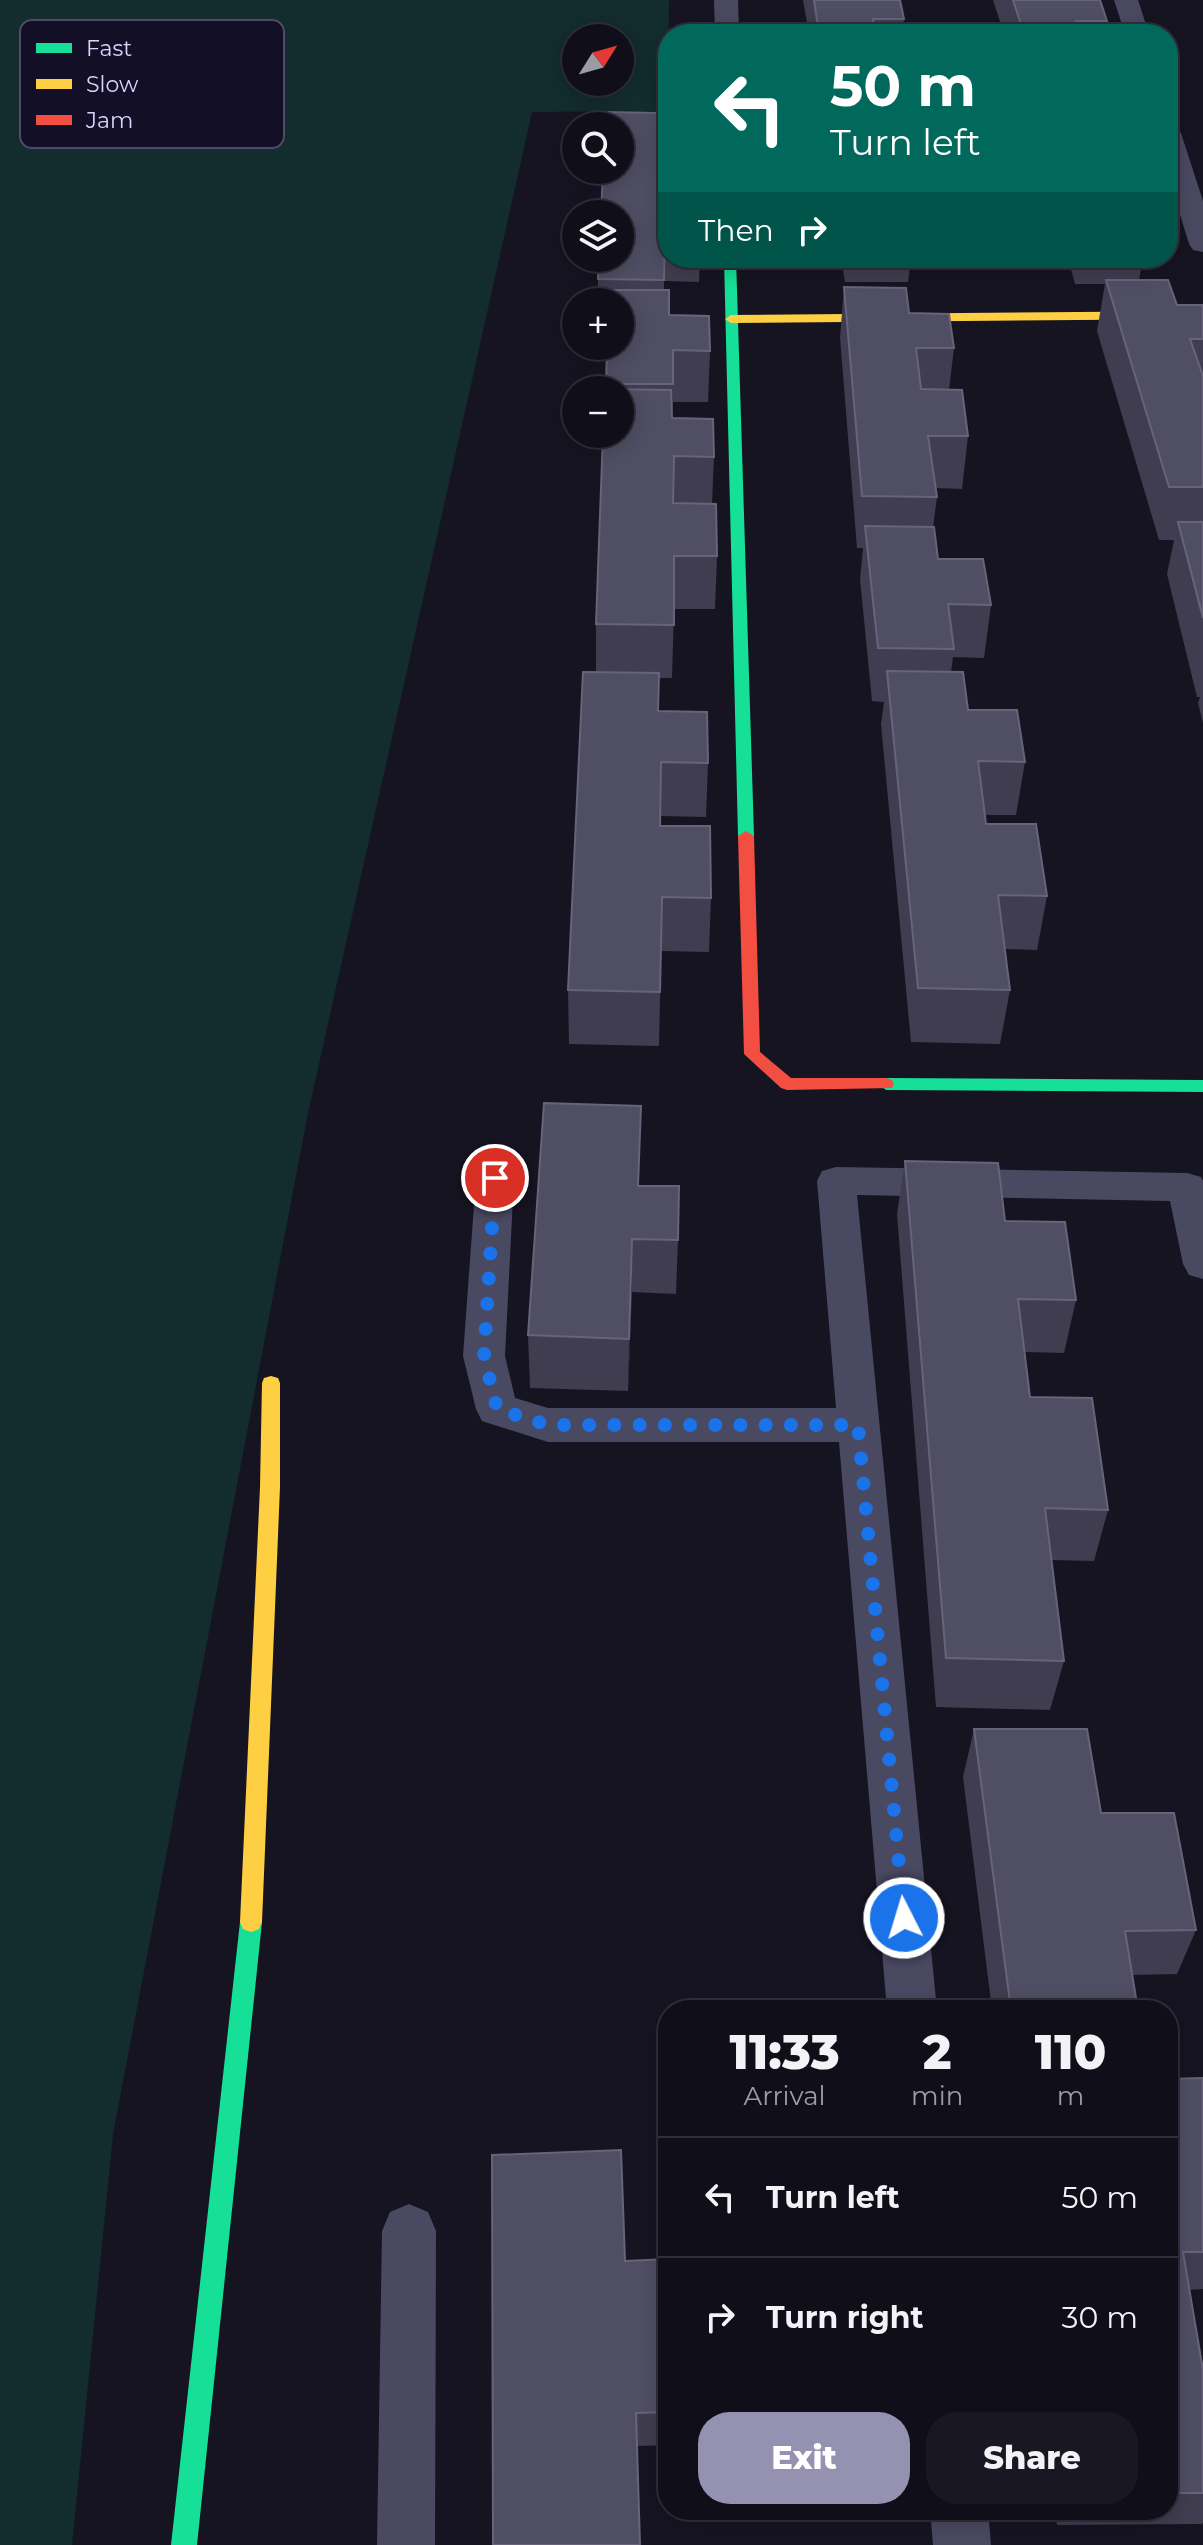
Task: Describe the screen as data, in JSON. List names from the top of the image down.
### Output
{
  "legend": ["Fast", "Slow", "Jam"],
  "north": "top right",
  "page": {
    "map_buttons": ["+", "−"],
    "turn": ["50 m", "Turn left"],
    "then": "Then",
    "eta": [
      "11:33",
      "Arrival",
      "2",
      "min",
      "110",
      "m"
    ],
    "list": [
      {
        "name": "Turn left",
        "value": "50 m"
      },
      {
        "name": "Turn right",
        "value": "30 m"
      }
    ],
    "buttons": ["Exit", "Share"]
  }
}
